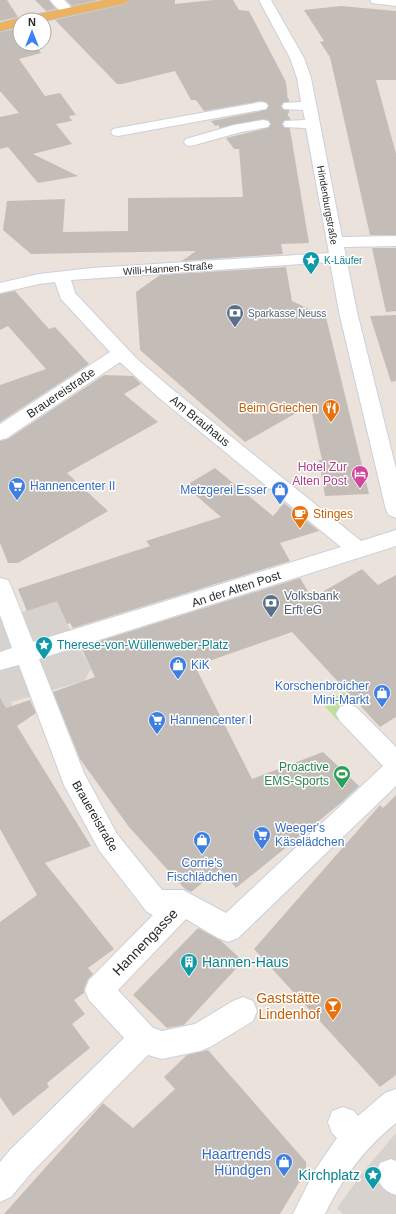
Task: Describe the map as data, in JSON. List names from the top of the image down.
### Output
{
  "streets": {
    "street": [
      "Hindenburgstraße",
      "Willi-Hannen-Straße",
      "Brauereistraße",
      "Am Brauhaus",
      "An der Alten Post",
      "Hannengasse"
    ]
  },
  "crossings": [
    ["Hindenburgstraße", "Willi-Hannen-Straße"],
    ["Willi-Hannen-Straße", "Am Brauhaus"],
    ["Brauereistraße", "Am Brauhaus"],
    ["Brauereistraße", "An der Alten Post"],
    ["Brauereistraße", "Hannengasse"],
    ["Am Brauhaus", "An der Alten Post"]
  ],
  "places": {
    "place": ["K-Läufer", "Therese-von-Wüllenweber-Platz", "Kirchplatz"],
    "bank": ["Sparkasse Neuss", "Volksbank Erft eG"],
    "restaurant": ["Beim Griechen"],
    "hotel": ["Hotel Zur Alten Post"],
    "supermarket": ["Hannencenter II", "Hannencenter I", "Weeger's Käselädchen"],
    "shop": [
      "Metzgerei Esser",
      "KiK",
      "Korschenbroicher Mini-Markt",
      "Corrie's Fischlädchen",
      "Haartrends Hündgen"
    ],
    "cafe": ["Stinges"],
    "sports": ["Proactive EMS-Sports"],
    "building": ["Hannen-Haus"],
    "bar": ["Gaststätte Lindenhof"]
  },
  "north": "top"
}
